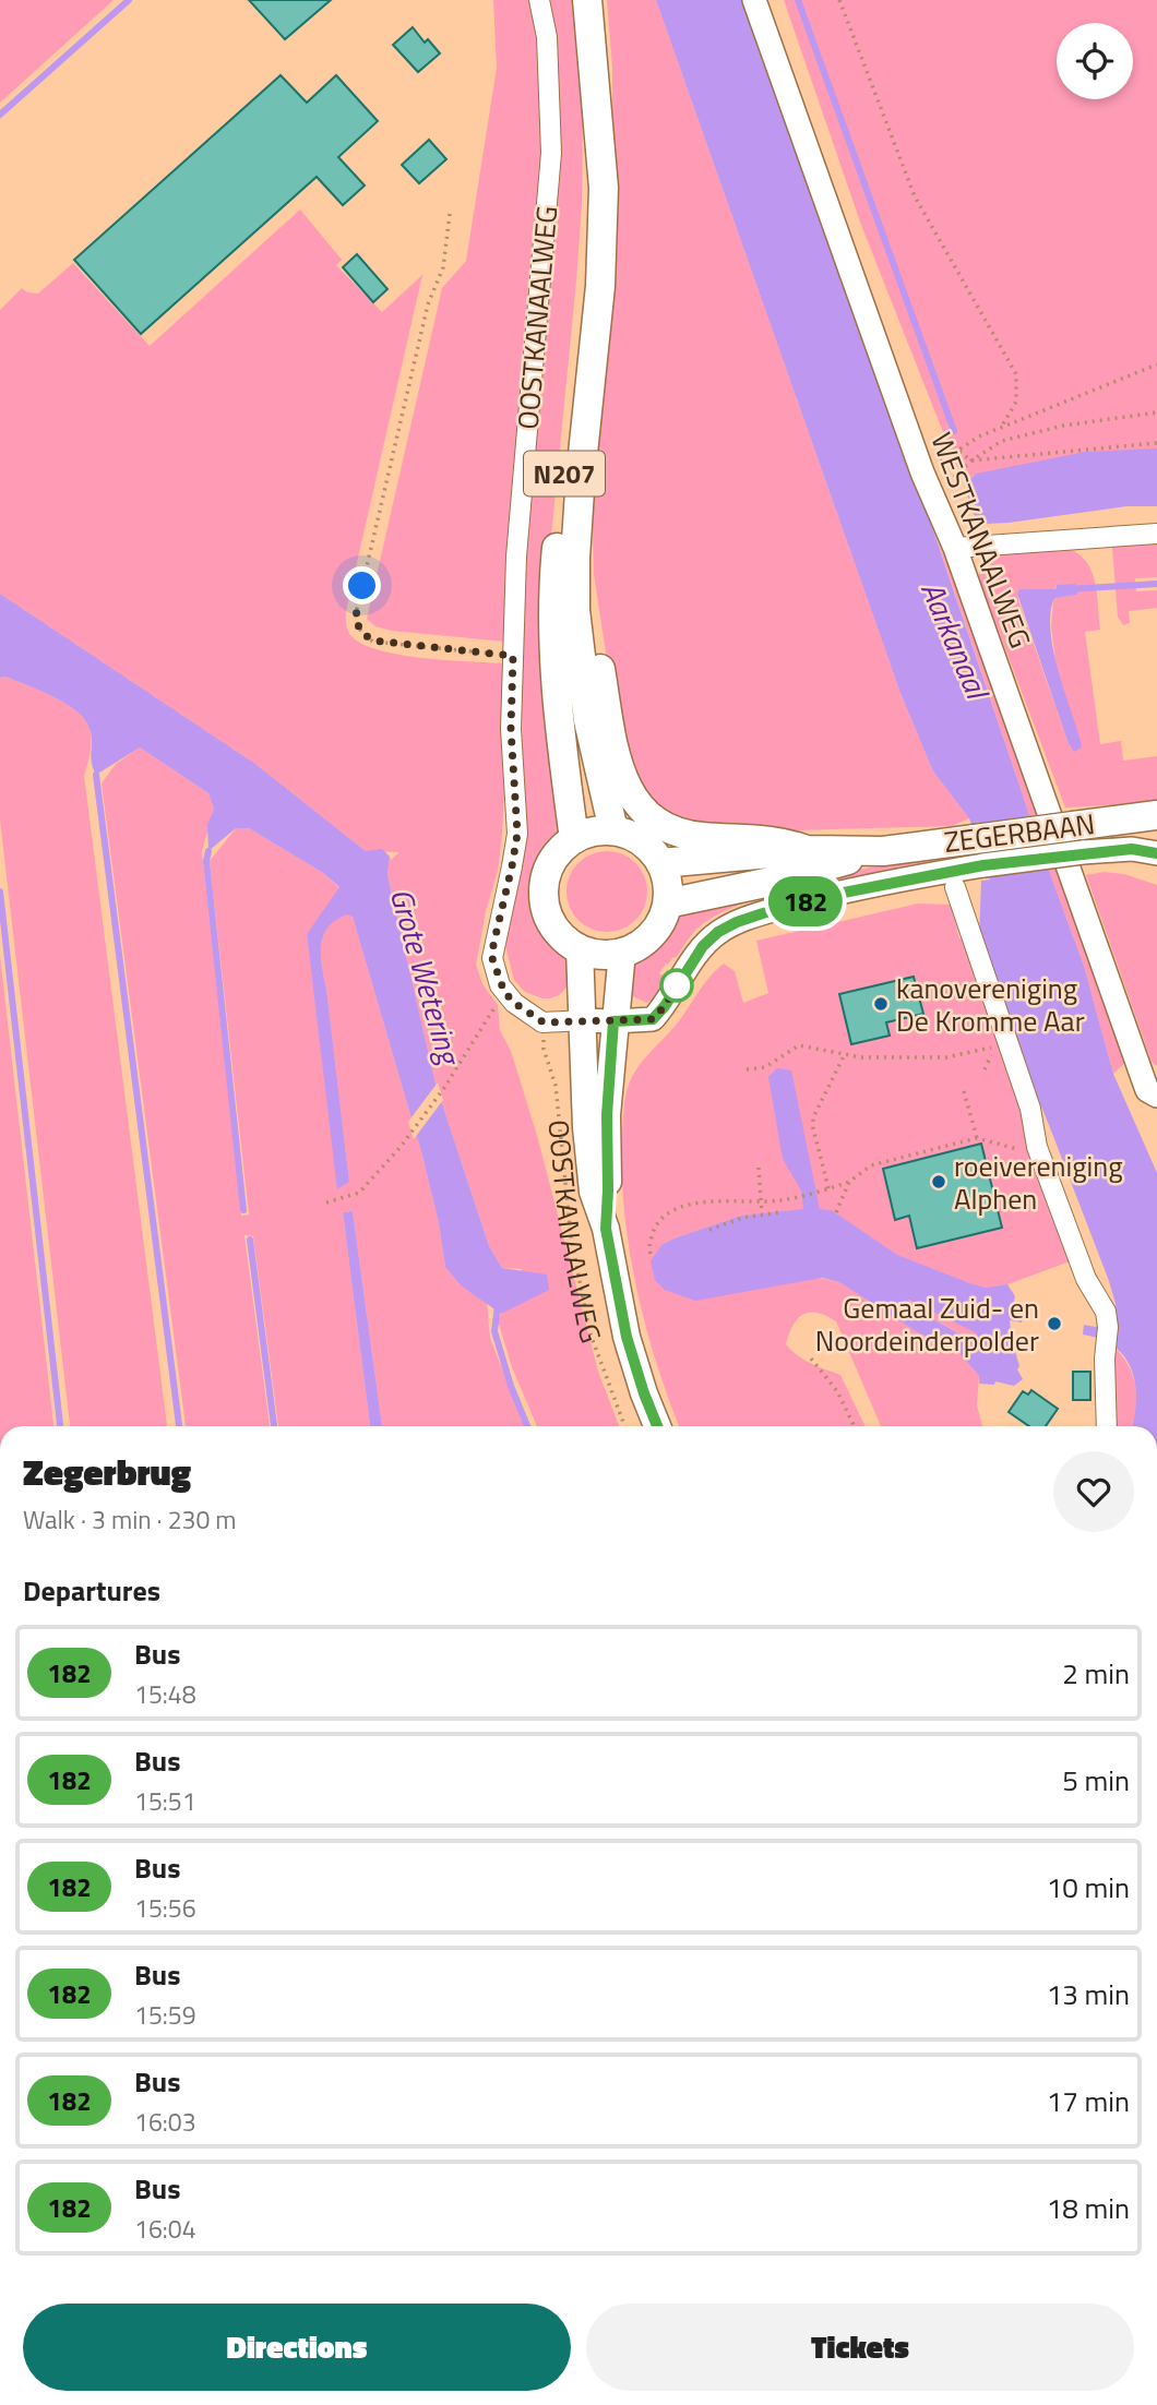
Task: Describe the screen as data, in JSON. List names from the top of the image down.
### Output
{
  "streets": {
    "main road": ["OOSTKANAALWEG", "N207", "ZEGERBAAN"],
    "street": ["WESTKANAALWEG"]
  },
  "crossings": [
    ["OOSTKANAALWEG", "N207"],
    ["OOSTKANAALWEG", "ZEGERBAAN"],
    ["N207", "ZEGERBAAN"]
  ],
  "water": ["Aarkanaal", "Grote Wetering"],
  "places": ["kanovereniging De Kromme Aar", "roeivereniging Alphen", "Gemaal Zuid- en Noordeinderpolder"],
  "lines": ["bus line 182"],
  "page": {
    "on_map": "182",
    "heading": [
      ["Zegerbrug", "Walk · 3 min · 230 m"],
      "Departures"
    ],
    "list": [
      {
        "mark": "182",
        "name": "Bus",
        "note": "15:48",
        "value": "2 min"
      },
      {
        "mark": "182",
        "name": "Bus",
        "note": "15:51",
        "value": "5 min"
      },
      {
        "mark": "182",
        "name": "Bus",
        "note": "15:56",
        "value": "10 min"
      },
      {
        "mark": "182",
        "name": "Bus",
        "note": "15:59",
        "value": "13 min"
      },
      {
        "mark": "182",
        "name": "Bus",
        "note": "16:03",
        "value": "17 min"
      },
      {
        "mark": "182",
        "name": "Bus",
        "note": "16:04",
        "value": "18 min"
      }
    ],
    "buttons": ["Directions", "Tickets"]
  }
}
